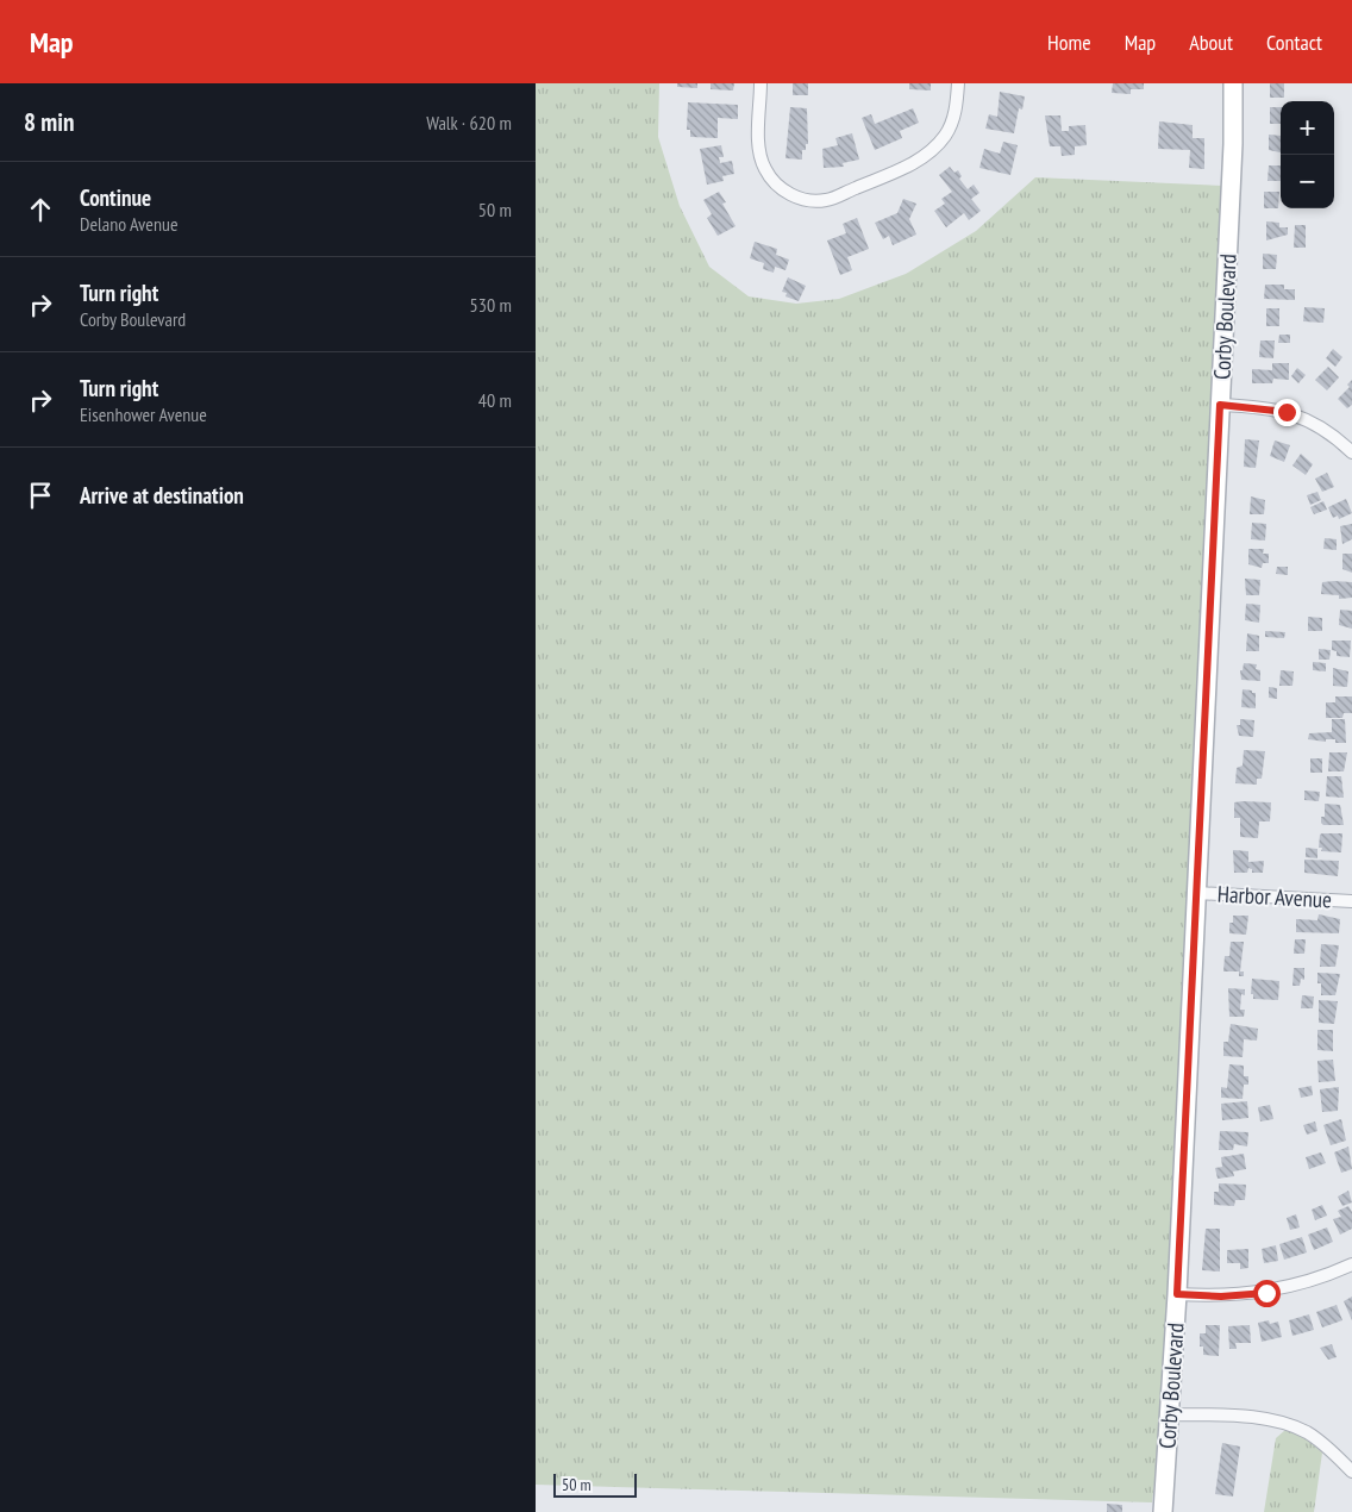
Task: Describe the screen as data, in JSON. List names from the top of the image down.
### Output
{
  "streets": {
    "street": ["Corby Boulevard", "Harbor Avenue"]
  },
  "crossings": [
    ["Corby Boulevard", "Harbor Avenue"]
  ],
  "scale_bar": "50 m",
  "page": {
    "header": "Map",
    "nav": [
      "Home",
      "Map",
      "About",
      "Contact"
    ],
    "heading": ["8 min", "Walk · 620 m"],
    "map_buttons": ["+", "−"],
    "list": [
      ["Continue", "Delano Avenue", "50 m"],
      ["Turn right", "Corby Boulevard", "530 m"],
      ["Turn right", "Eisenhower Avenue", "40 m"],
      "Arrive at destination"
    ],
    "scale": "50 m"
  }
}
